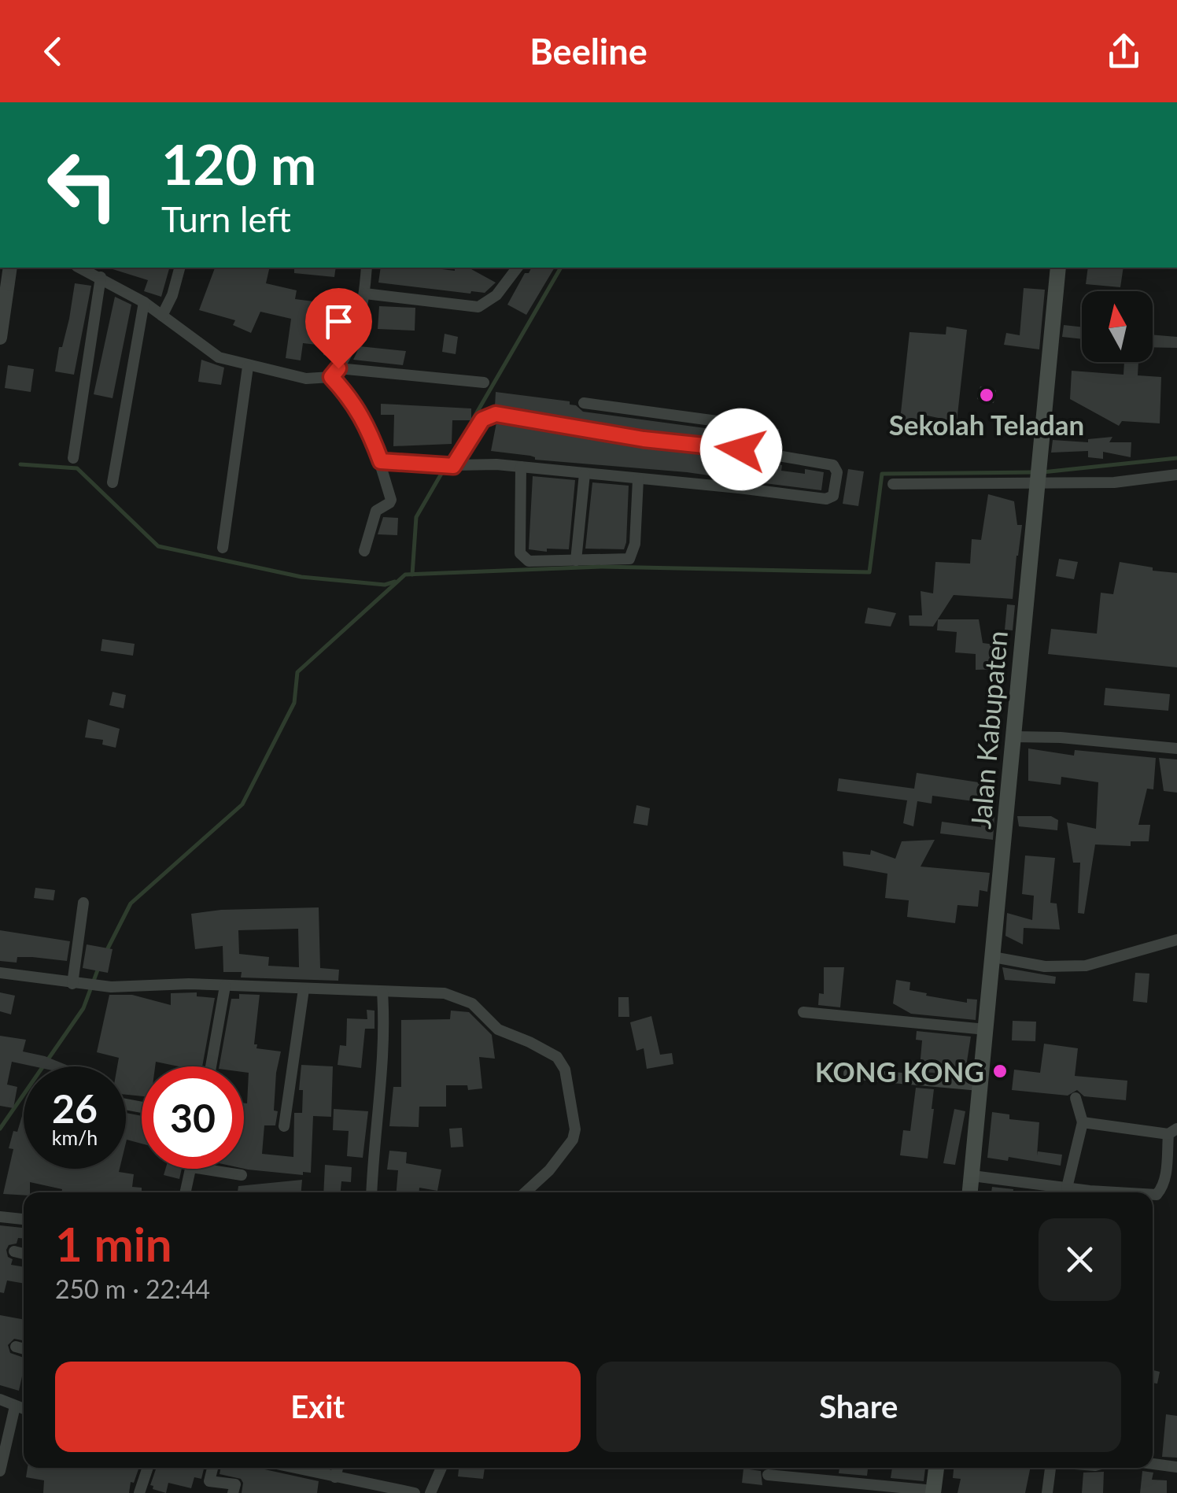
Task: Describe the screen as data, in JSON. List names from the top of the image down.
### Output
{
  "streets": {
    "main road": ["Jalan Kabupaten"]
  },
  "places": ["Sekolah Teladan", "KONG KONG"],
  "north": "top",
  "page": {
    "header": "Beeline",
    "turn": ["120 m", "Turn left"],
    "speed": "26 km/h",
    "limit": "30",
    "heading": ["1 min", "250 m · 22:44"],
    "buttons": ["Exit", "Share"]
  }
}
